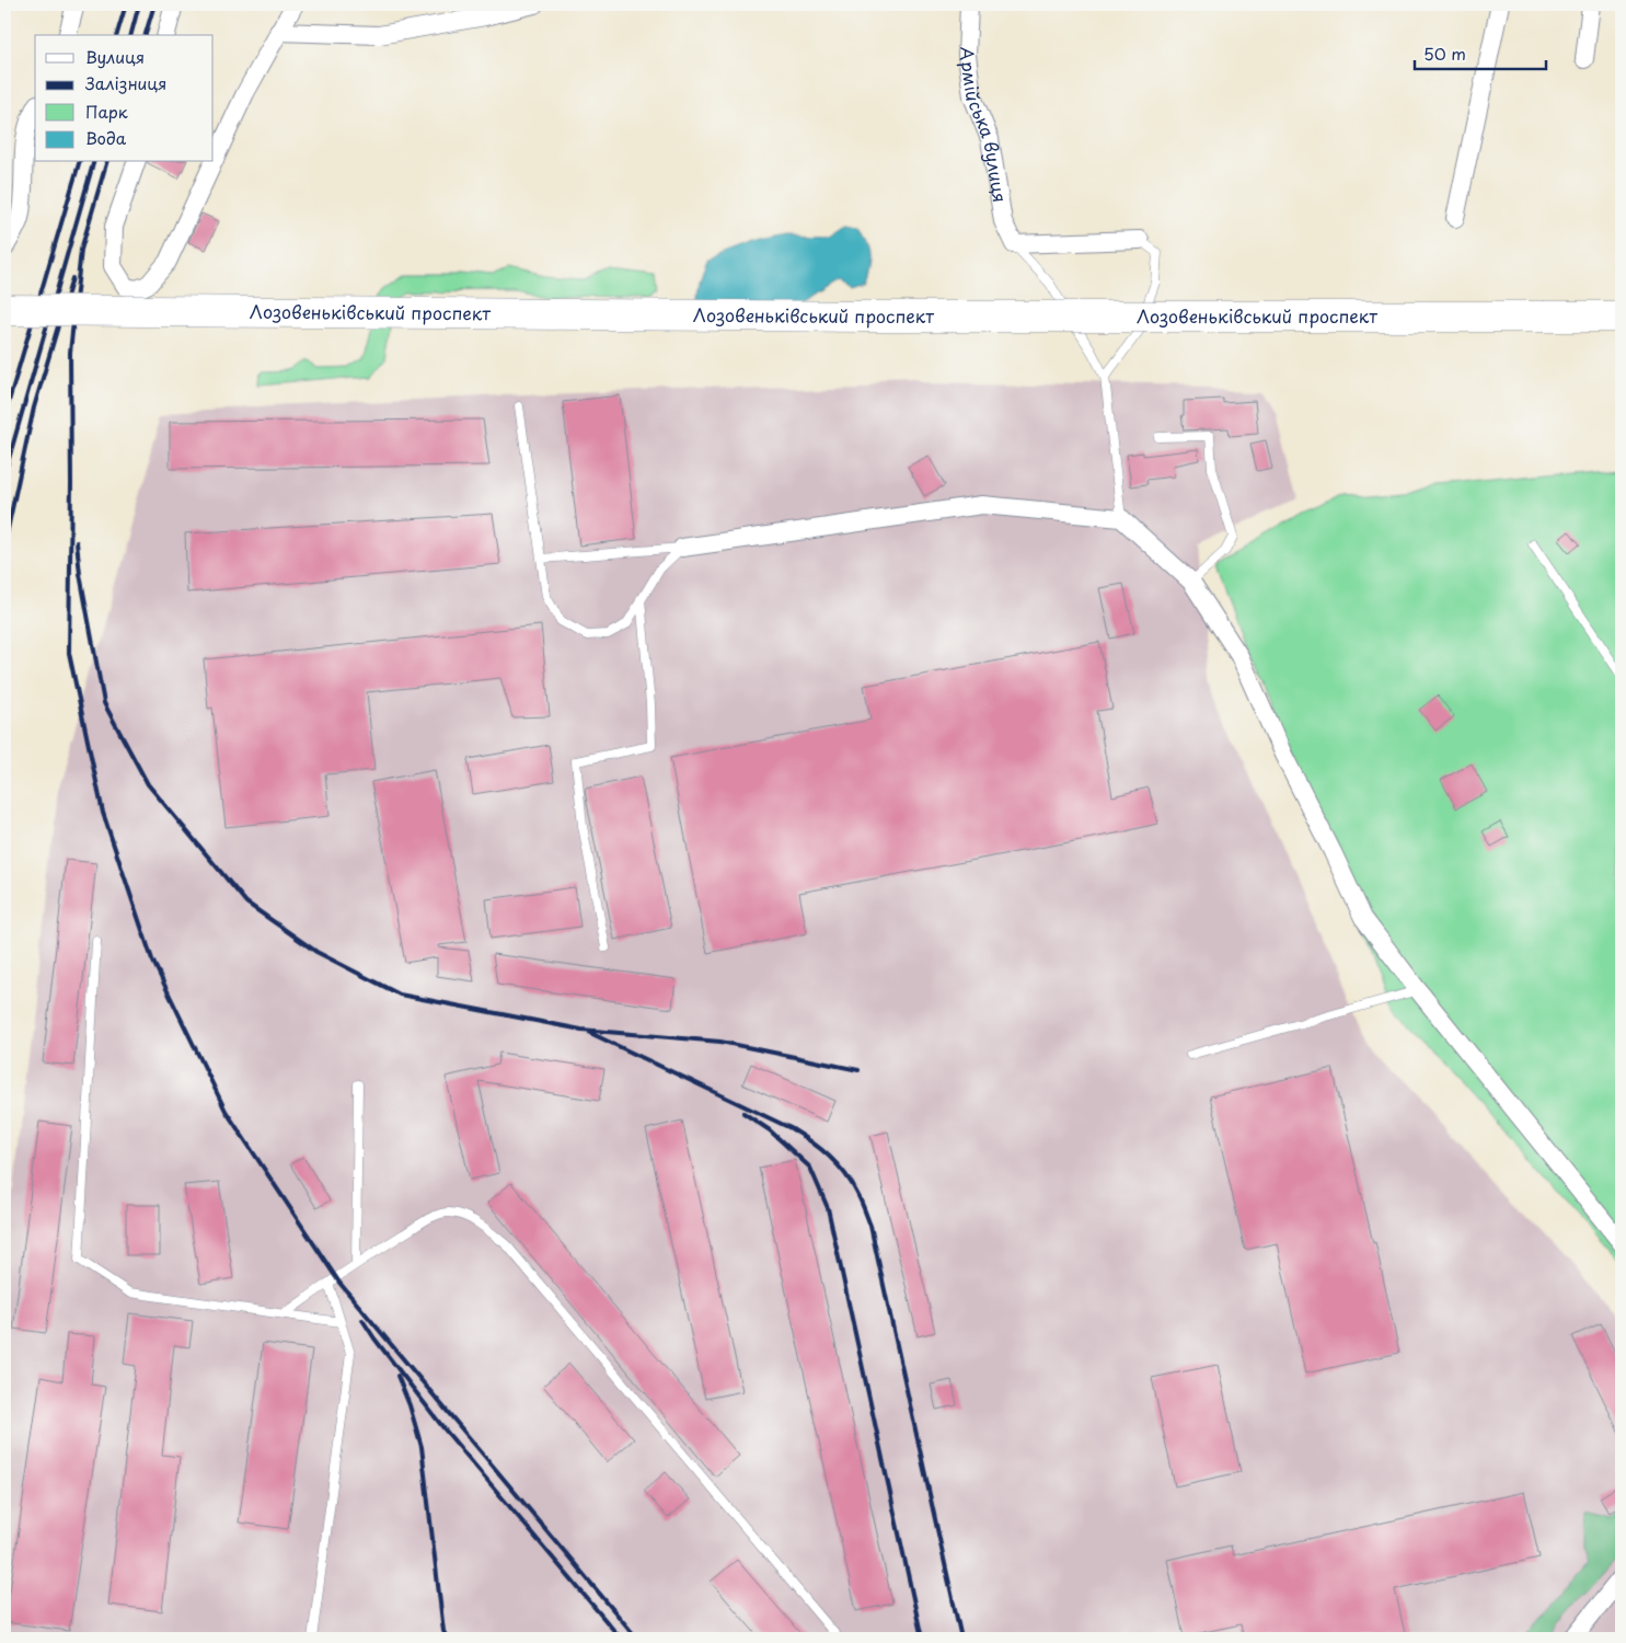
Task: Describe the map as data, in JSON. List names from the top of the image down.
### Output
{
  "streets": {
    "highway": ["Лозовеньківський проспект"],
    "street": ["Армійська вулиця"]
  },
  "legend": [
    "Вулиця",
    "Залізниця",
    "Парк",
    "Вода"
  ],
  "scale_bar": "50 m"
}
